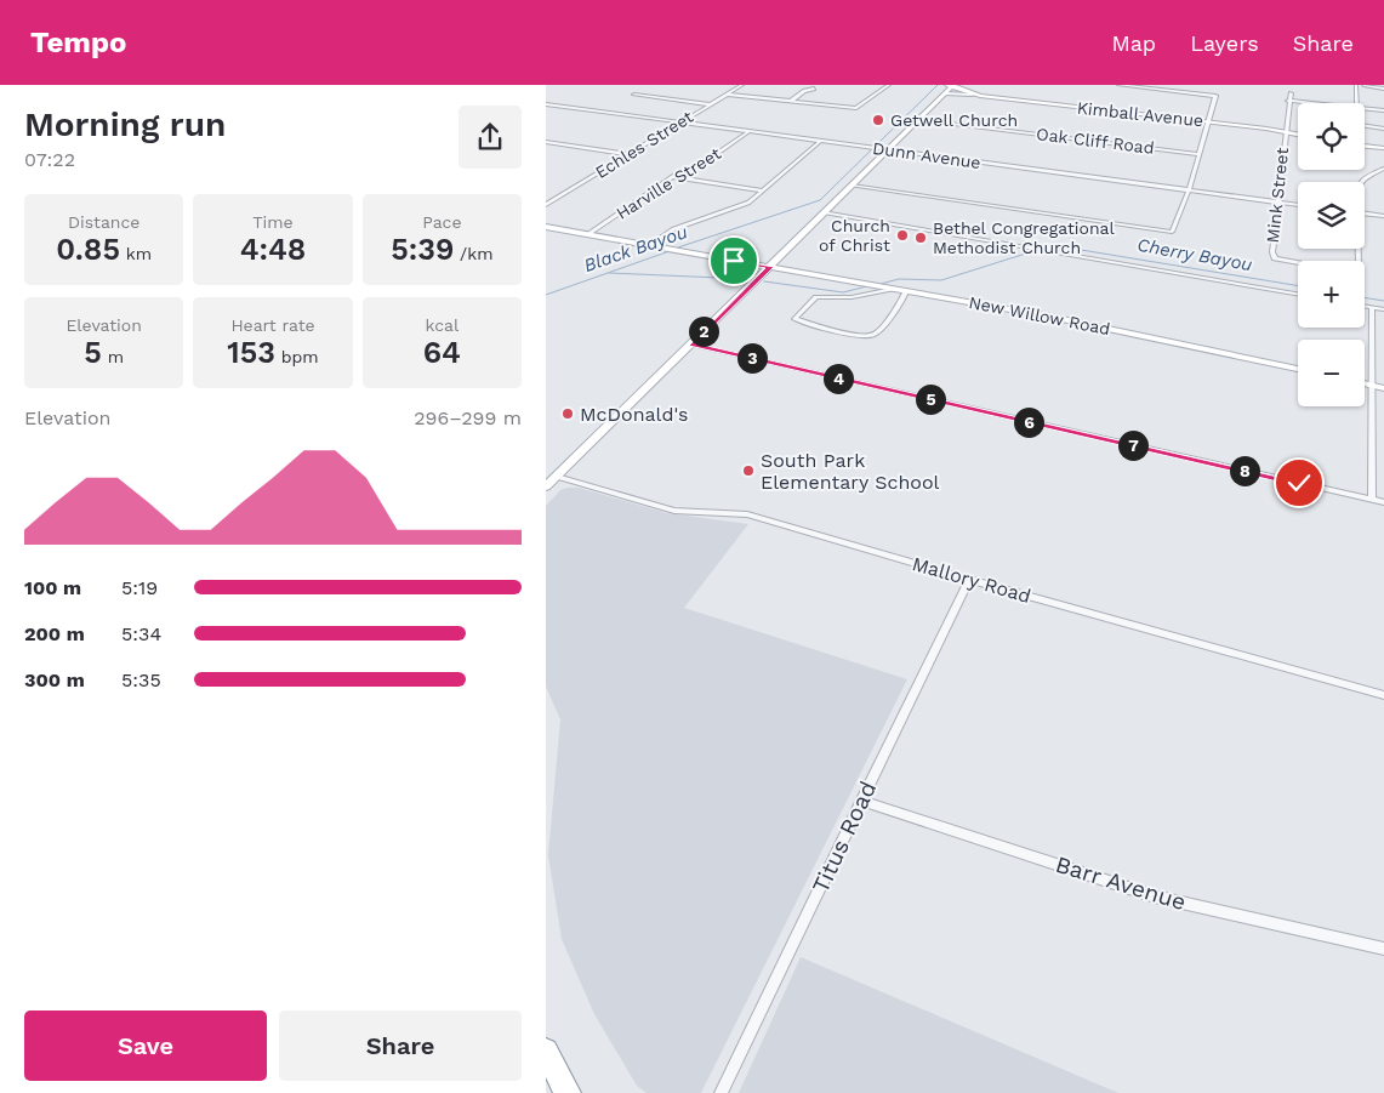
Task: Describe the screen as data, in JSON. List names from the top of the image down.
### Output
{
  "streets": {
    "main road": ["Kimball Avenue", "New Willow Road"],
    "street": [
      "Oak Cliff Road",
      "Echles Street",
      "Dunn Avenue",
      "Harville Street",
      "Mink Street",
      "Mallory Road",
      "Titus Road",
      "Barr Avenue"
    ]
  },
  "crossings": [
    ["Kimball Avenue", "Mink Street"],
    ["Echles Street", "Dunn Avenue"],
    ["Dunn Avenue", "Harville Street"],
    ["Dunn Avenue", "Mink Street"],
    ["Harville Street", "New Willow Road"],
    ["Mallory Road", "Titus Road"],
    ["Titus Road", "Barr Avenue"]
  ],
  "water": ["Black Bayou", "Cherry Bayou"],
  "places": [
    "Getwell Church",
    "Church of Christ",
    "Bethel Congregational Methodist Church",
    "McDonald's",
    "South Park Elementary School"
  ],
  "page": {
    "header": "Tempo",
    "nav": ["Map", "Layers", "Share"],
    "heading": ["Morning run", "07:22"],
    "map_buttons": ["+", "−"],
    "stats": [
      ["Distance", "0.85 km"],
      ["Time", "4:48"],
      ["Pace", "5:39 /km"],
      ["Elevation", "5 m"],
      ["Heart rate", "153 bpm"],
      ["kcal", "64"]
    ],
    "pins": [
      "2",
      "3",
      "4",
      "5",
      "6",
      "7",
      "8"
    ],
    "chart": ["Elevation", "296–299 m"],
    "list": [
      {
        "name": "100 m",
        "note": "5:19"
      },
      {
        "name": "200 m",
        "note": "5:34"
      },
      {
        "name": "300 m",
        "note": "5:35"
      }
    ],
    "buttons": ["Save", "Share"]
  }
}
